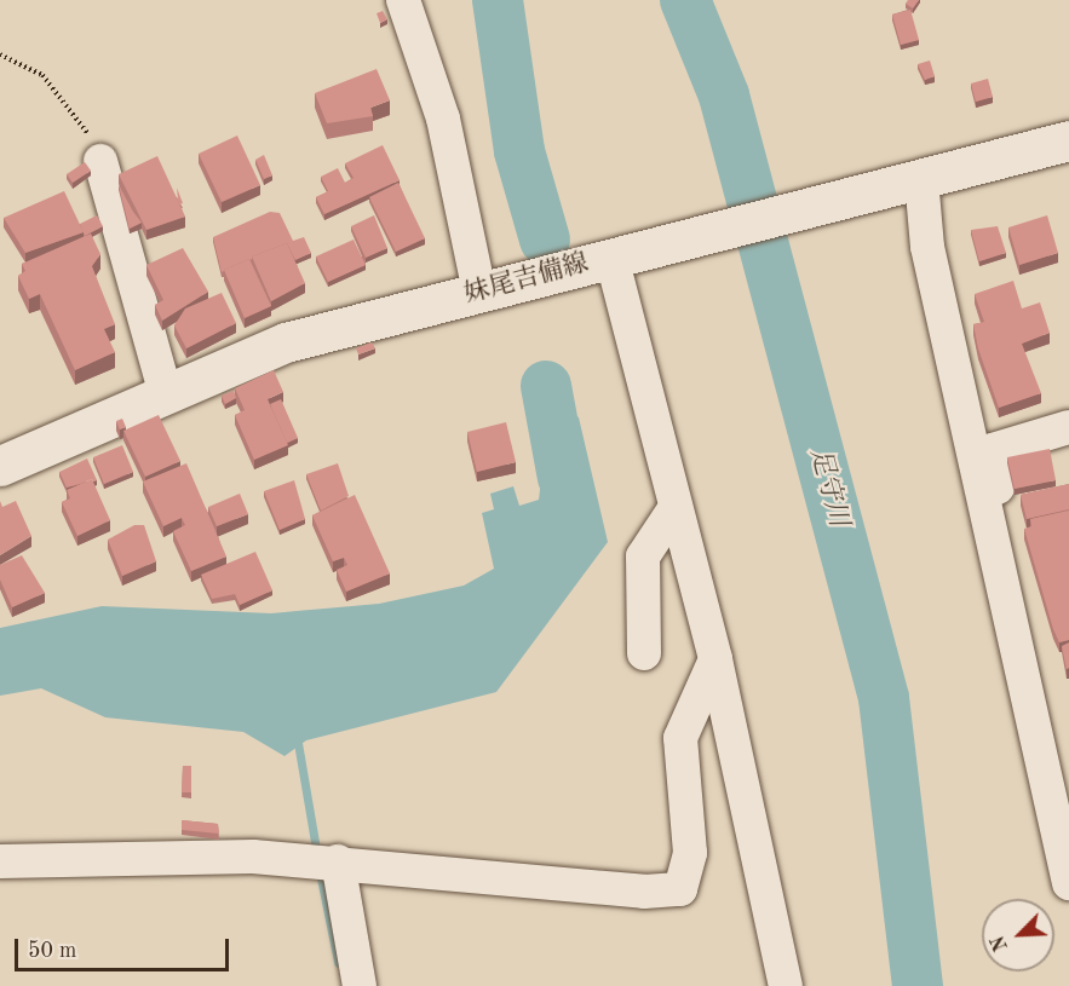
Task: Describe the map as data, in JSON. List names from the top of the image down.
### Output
{
  "streets": {
    "main road": ["妹尾吉備線"]
  },
  "water": ["足守川"],
  "scale_bar": "50 m",
  "north": "bottom left"
}
